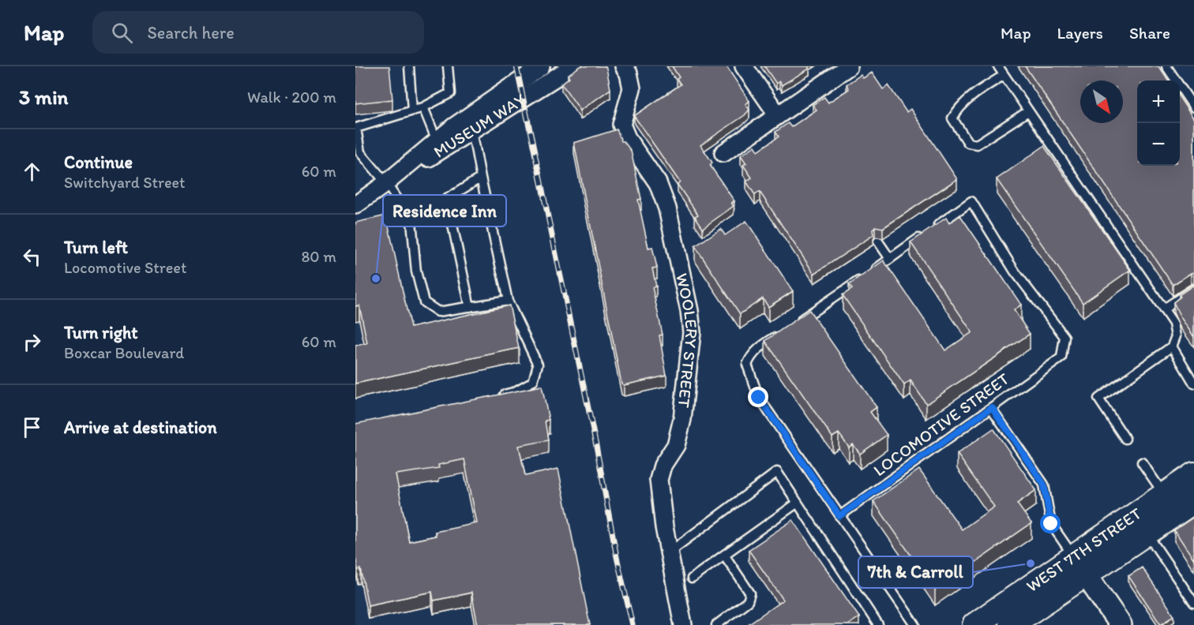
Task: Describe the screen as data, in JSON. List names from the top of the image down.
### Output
{
  "streets": {
    "main road": ["WEST 7TH STREET"],
    "street": ["MUSEUM WAY", "WOOLERY STREET"],
    "lane": ["LOCOMOTIVE STREET"]
  },
  "places": ["Residence Inn", "7th & Carroll"],
  "north": "bottom right",
  "page": {
    "header": "Map",
    "search": "Search here",
    "nav": ["Map", "Layers", "Share"],
    "heading": ["3 min", "Walk · 200 m"],
    "map_buttons": ["+", "−"],
    "list": [
      ["Continue", "Switchyard Street", "60 m"],
      ["Turn left", "Locomotive Street", "80 m"],
      ["Turn right", "Boxcar Boulevard", "60 m"],
      "Arrive at destination"
    ]
  }
}
